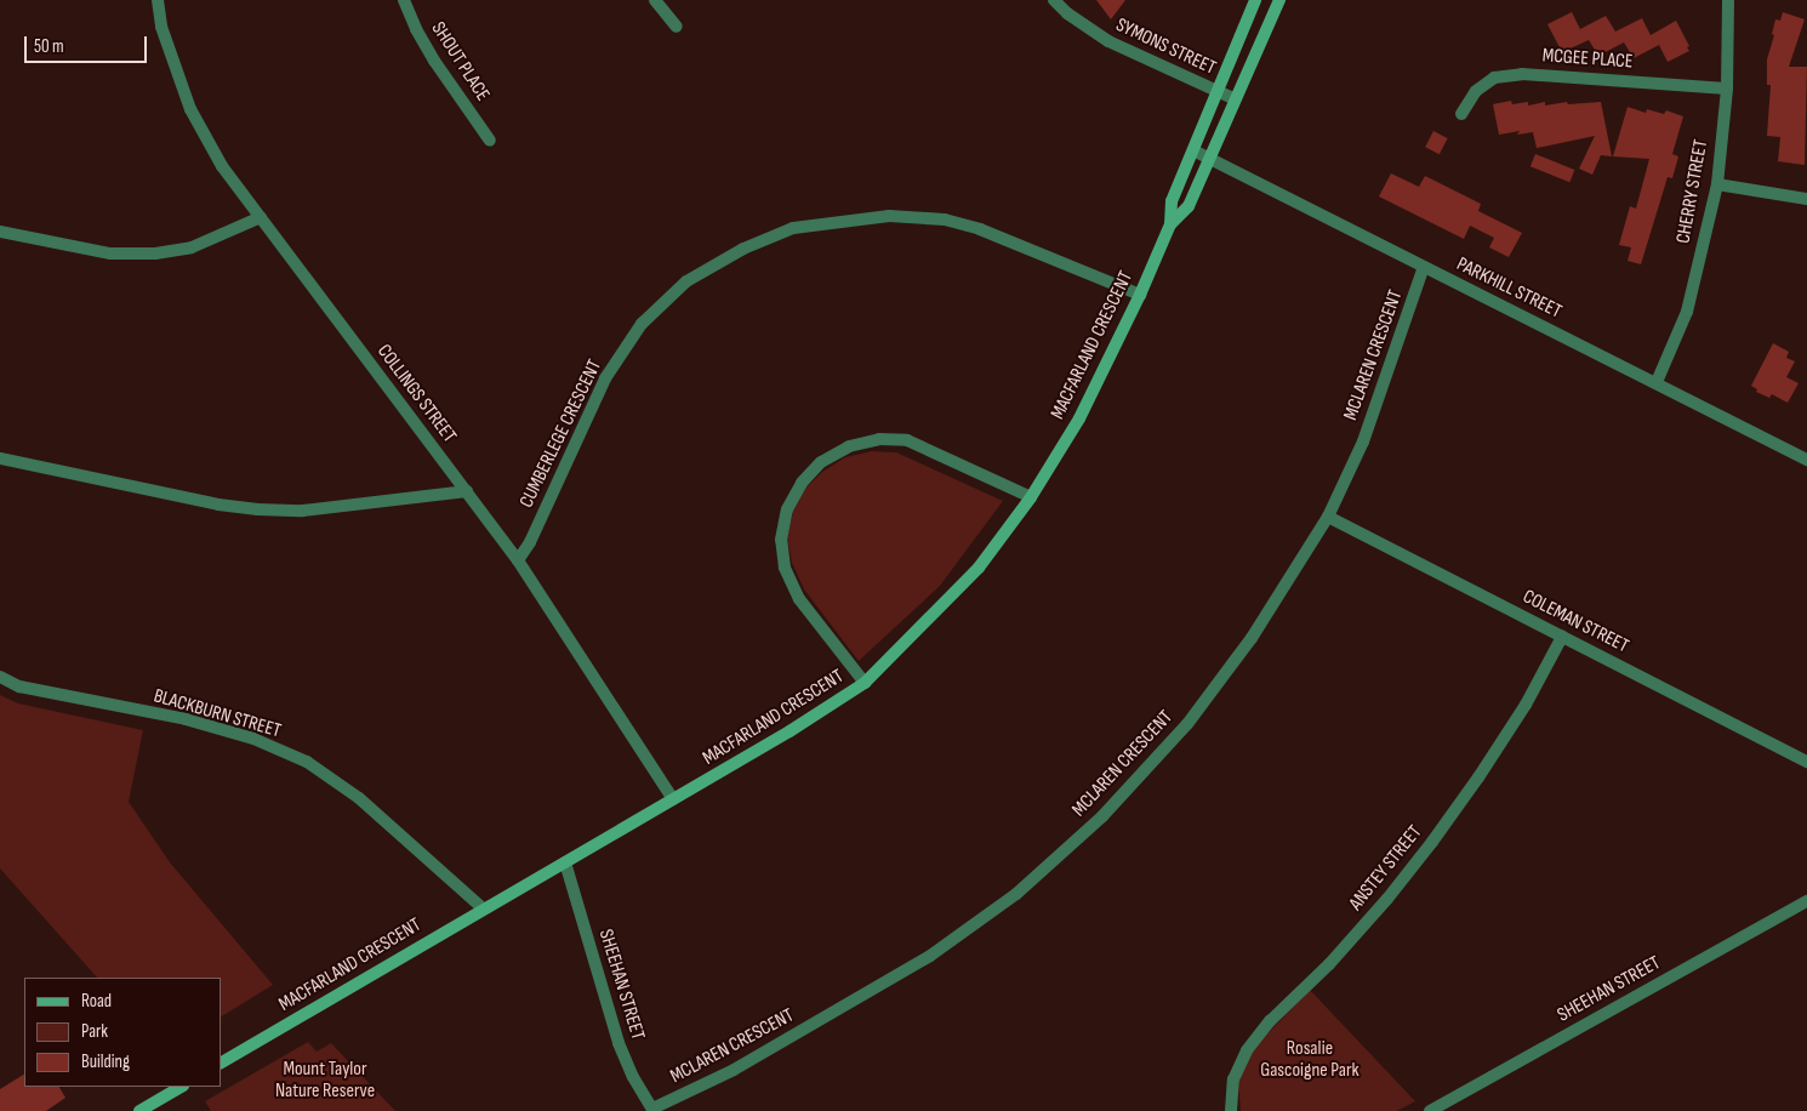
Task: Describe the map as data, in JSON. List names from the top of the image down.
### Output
{
  "streets": {
    "street": [
      "SYMONS STREET",
      "MCGEE PLACE",
      "SHOUT PLACE",
      "CHERRY STREET",
      "PARKHILL STREET",
      "MACFARLAND CRESCENT",
      "MCLAREN CRESCENT",
      "COLLINGS STREET",
      "CUMBERLEGE CRESCENT",
      "COLEMAN STREET",
      "BLACKBURN STREET",
      "ANSTEY STREET",
      "SHEEHAN STREET"
    ]
  },
  "crossings": [
    ["SYMONS STREET", "MACFARLAND CRESCENT"],
    ["MCGEE PLACE", "CHERRY STREET"],
    ["CHERRY STREET", "PARKHILL STREET"],
    ["PARKHILL STREET", "MACFARLAND CRESCENT"],
    ["PARKHILL STREET", "MCLAREN CRESCENT"],
    ["MACFARLAND CRESCENT", "COLLINGS STREET"],
    ["MACFARLAND CRESCENT", "CUMBERLEGE CRESCENT"],
    ["MACFARLAND CRESCENT", "BLACKBURN STREET"],
    ["MACFARLAND CRESCENT", "SHEEHAN STREET"],
    ["MCLAREN CRESCENT", "COLEMAN STREET"],
    ["MCLAREN CRESCENT", "SHEEHAN STREET"],
    ["COLLINGS STREET", "CUMBERLEGE CRESCENT"],
    ["COLEMAN STREET", "ANSTEY STREET"]
  ],
  "parks": ["Rosalie Gascoigne Park", "Mount Taylor Nature Reserve"],
  "legend": ["Road", "Park", "Building"],
  "scale_bar": "50 m"
}
